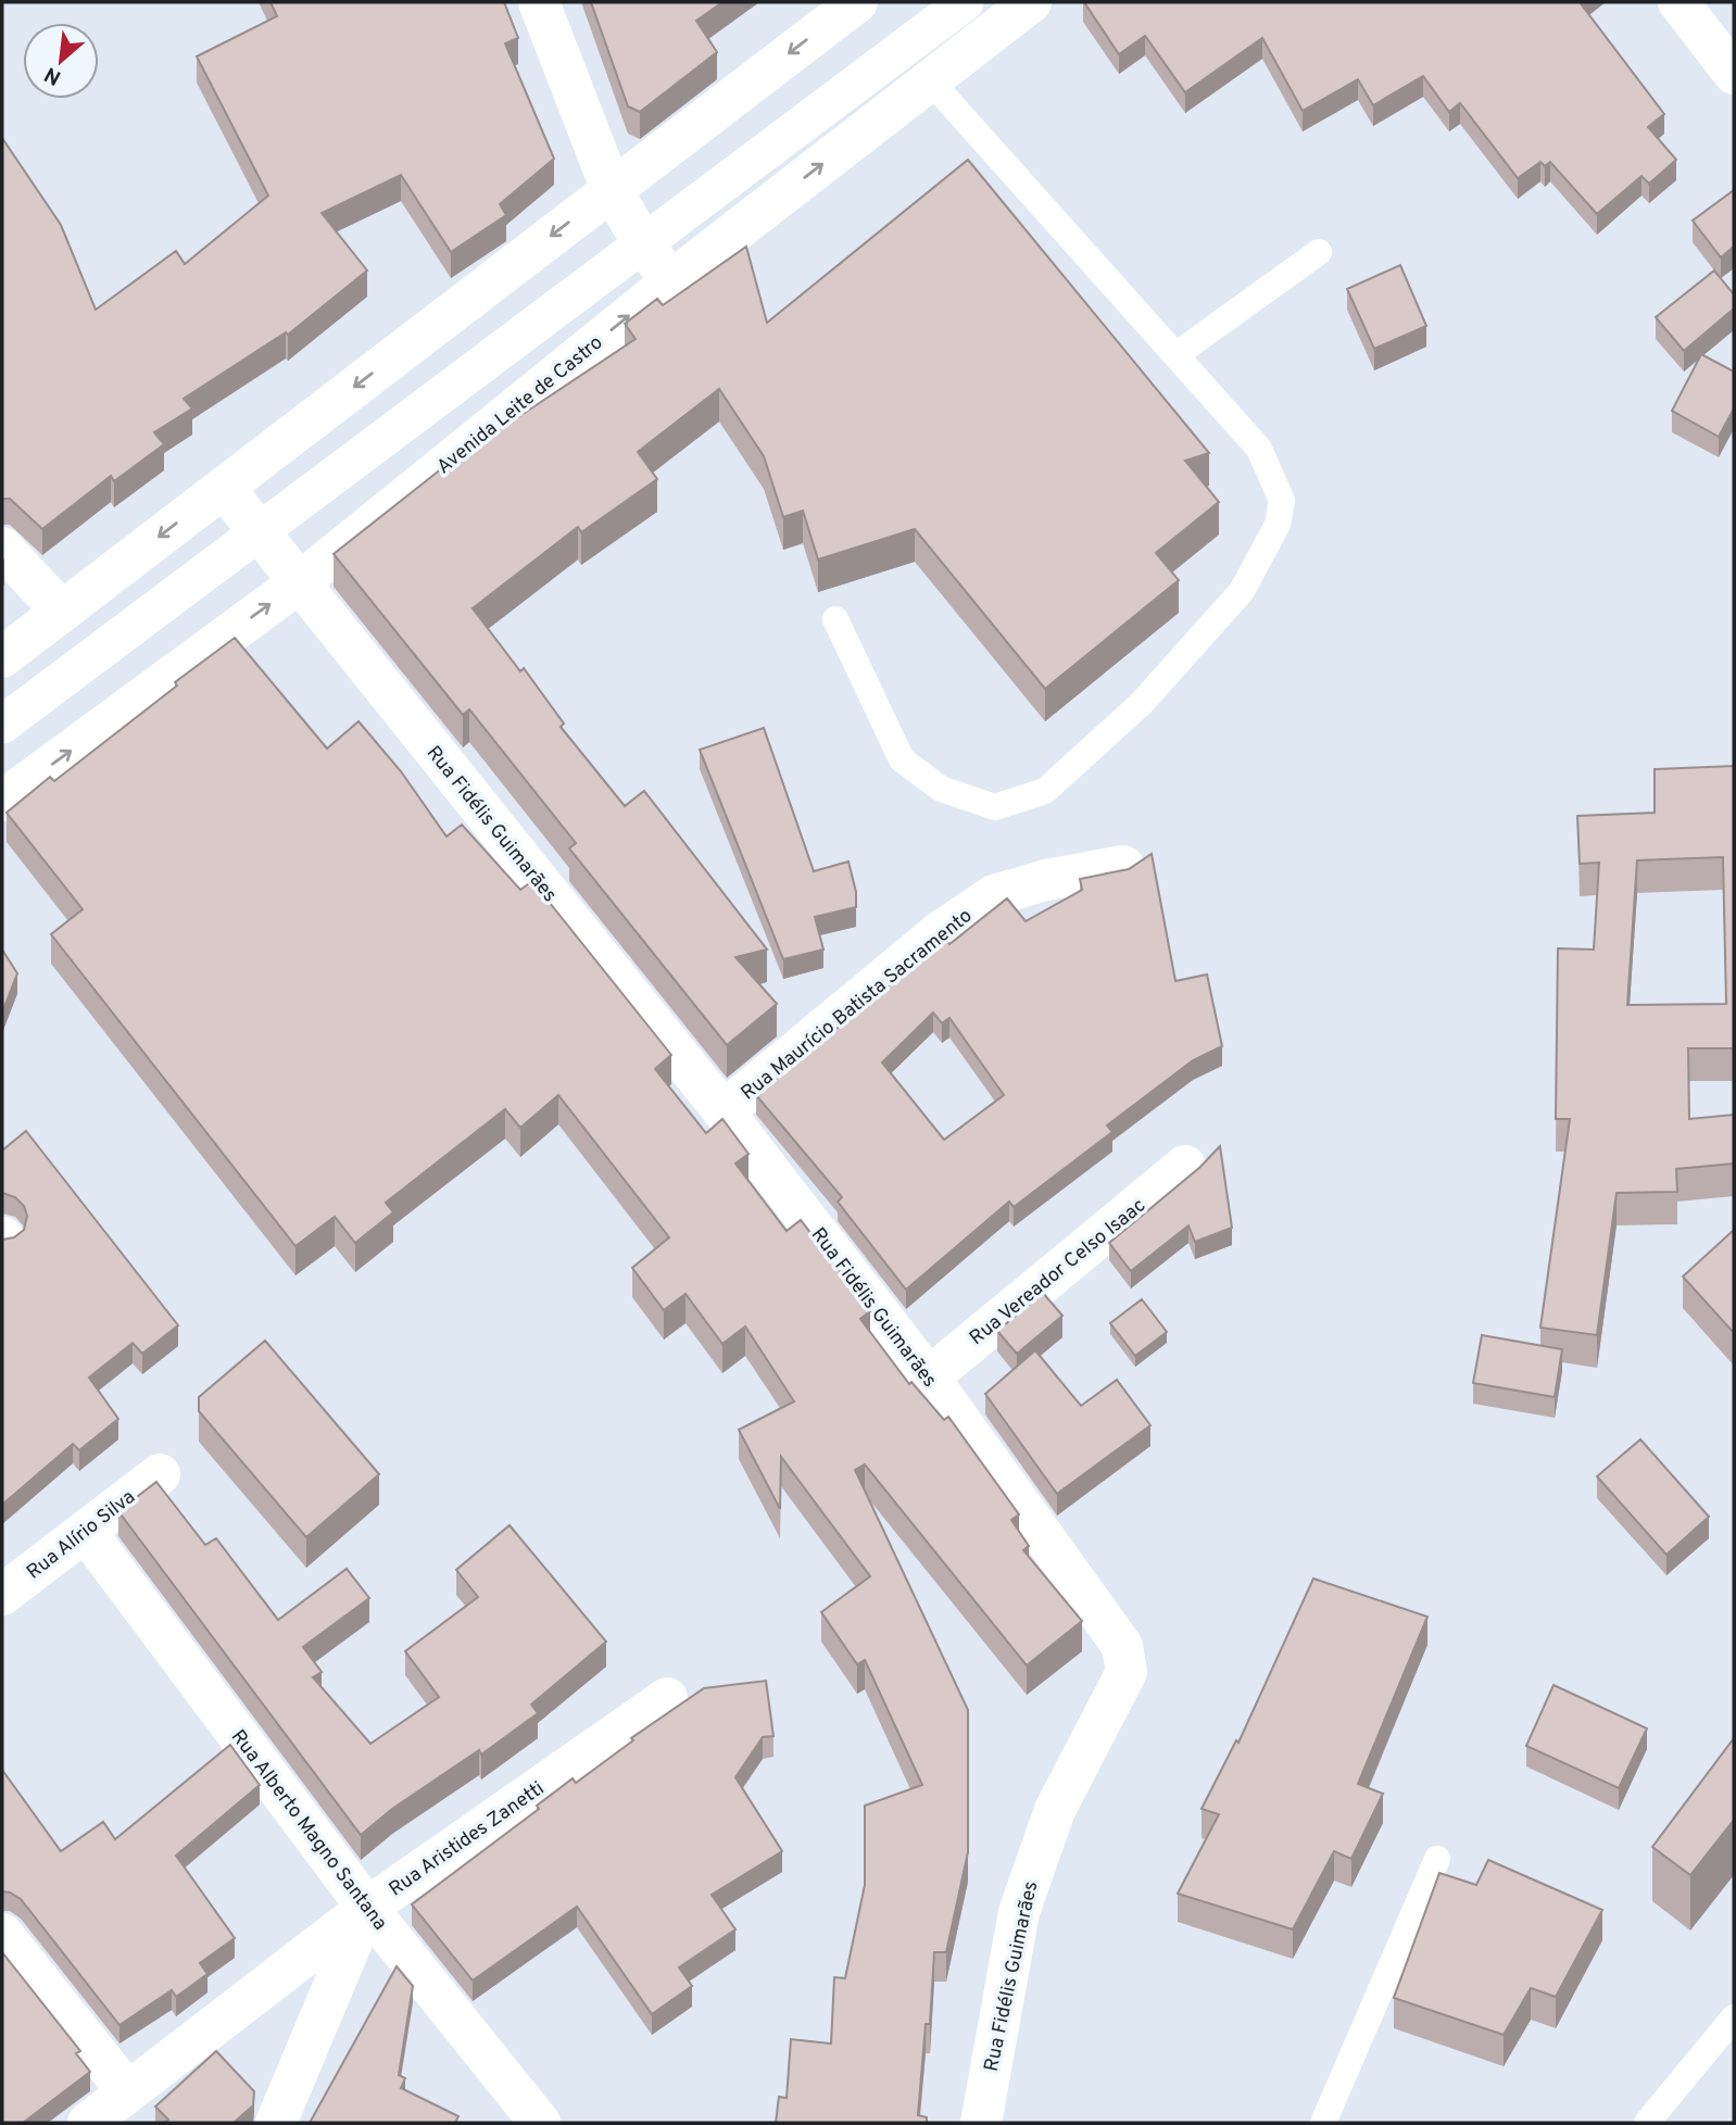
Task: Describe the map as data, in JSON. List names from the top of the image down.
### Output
{
  "streets": {
    "main road": [
      "Avenida Leite de Castro",
      "Rua Fidélis Guimarães",
      "Rua Maurício Batista Sacramento",
      "Rua Vereador Celso Isaac",
      "Rua Alírio Silva",
      "Rua Alberto Magno Santana",
      "Rua Aristides Zanetti"
    ]
  },
  "crossings": [
    ["Avenida Leite de Castro", "Rua Fidélis Guimarães"],
    ["Rua Fidélis Guimarães", "Rua Maurício Batista Sacramento"],
    ["Rua Fidélis Guimarães", "Rua Vereador Celso Isaac"],
    ["Rua Alírio Silva", "Rua Alberto Magno Santana"],
    ["Rua Alberto Magno Santana", "Rua Aristides Zanetti"]
  ],
  "north": "bottom left"
}
